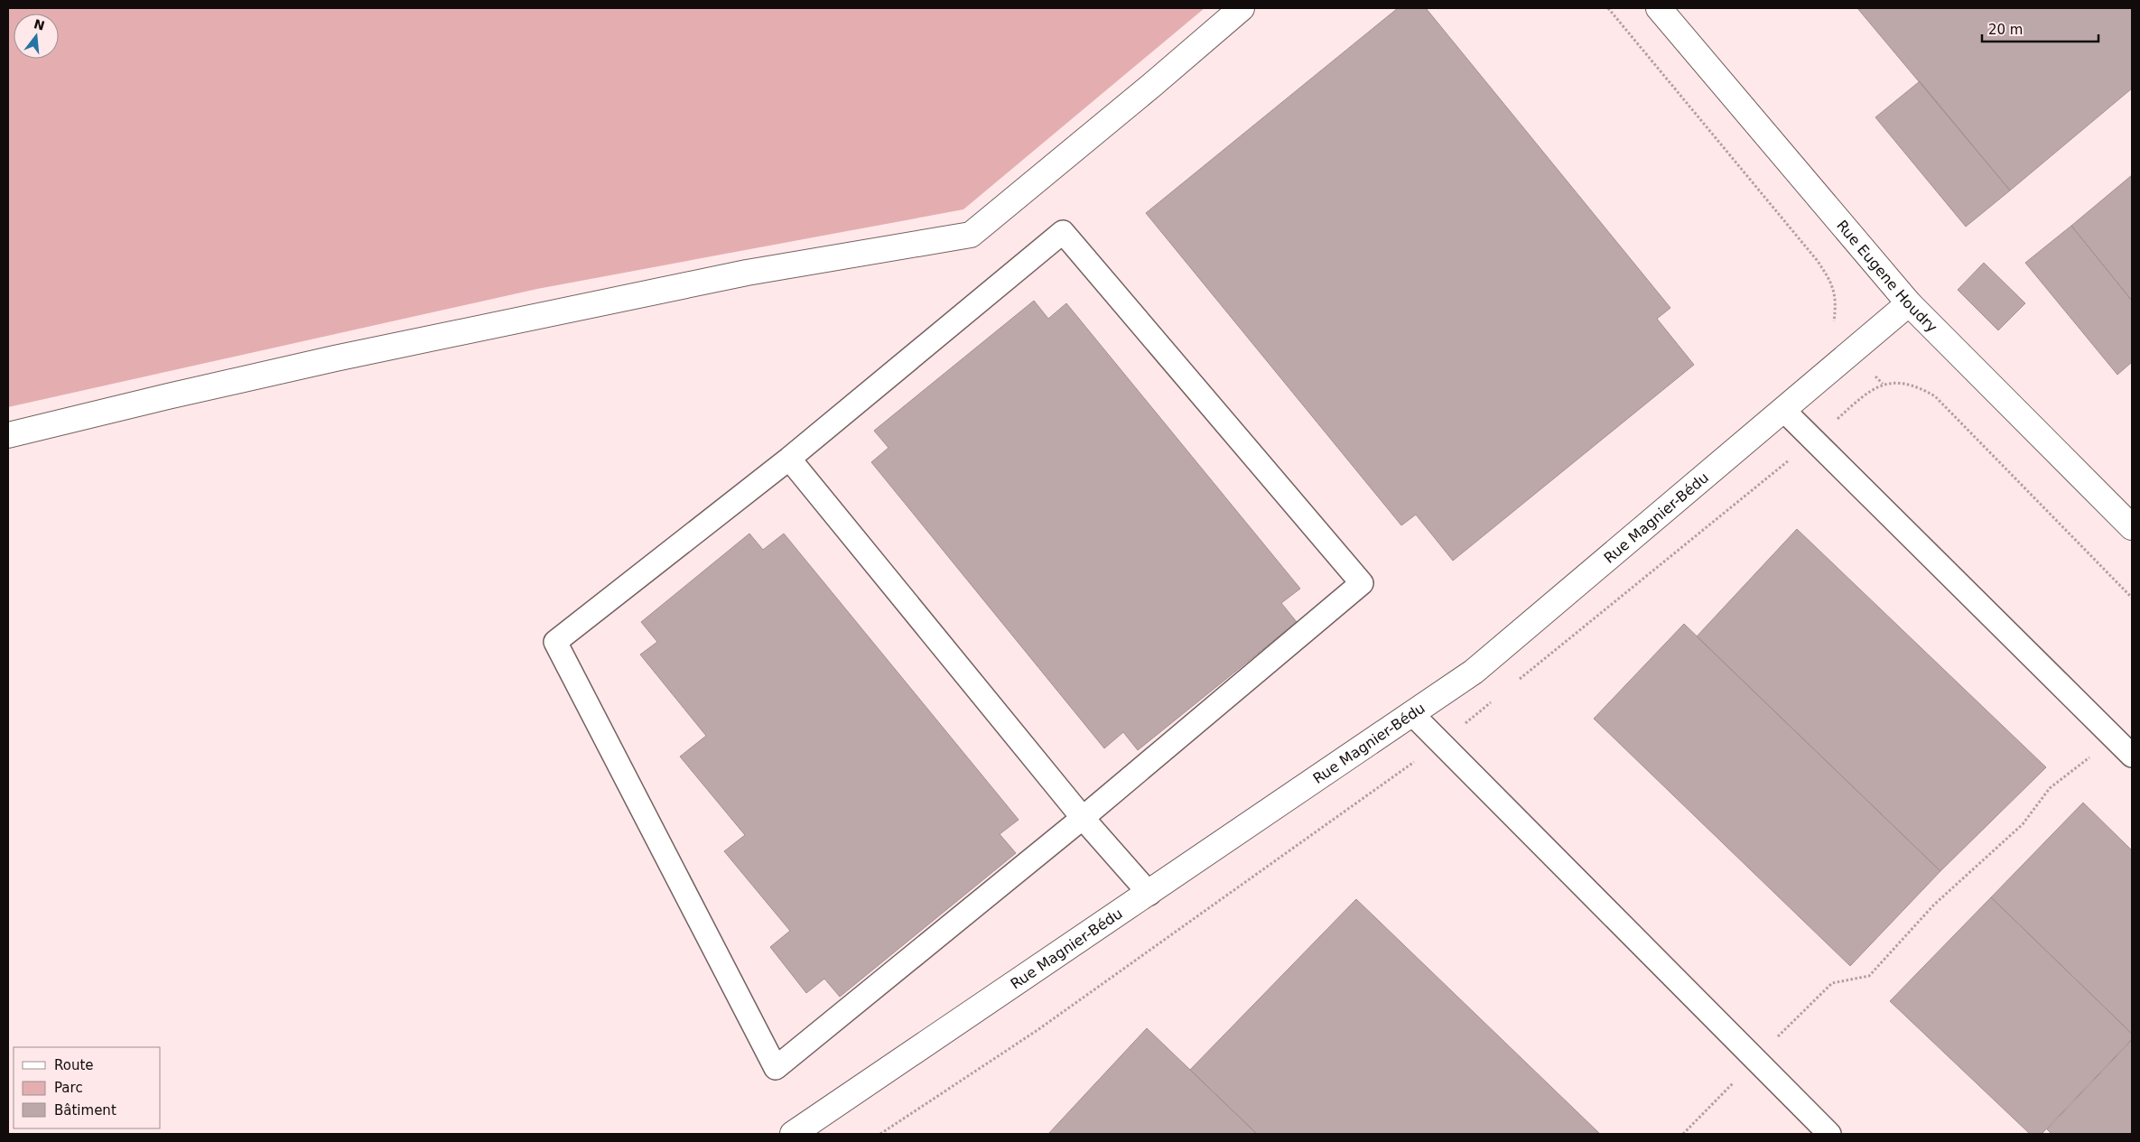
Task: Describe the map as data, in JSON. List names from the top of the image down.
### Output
{
  "streets": {
    "street": ["Rue Eugene Houdry", "Rue Magnier-Bédu"]
  },
  "crossings": [
    ["Rue Eugene Houdry", "Rue Magnier-Bédu"]
  ],
  "legend": ["Route", "Parc", "Bâtiment"],
  "scale_bar": "20 m",
  "north": "top"
}
